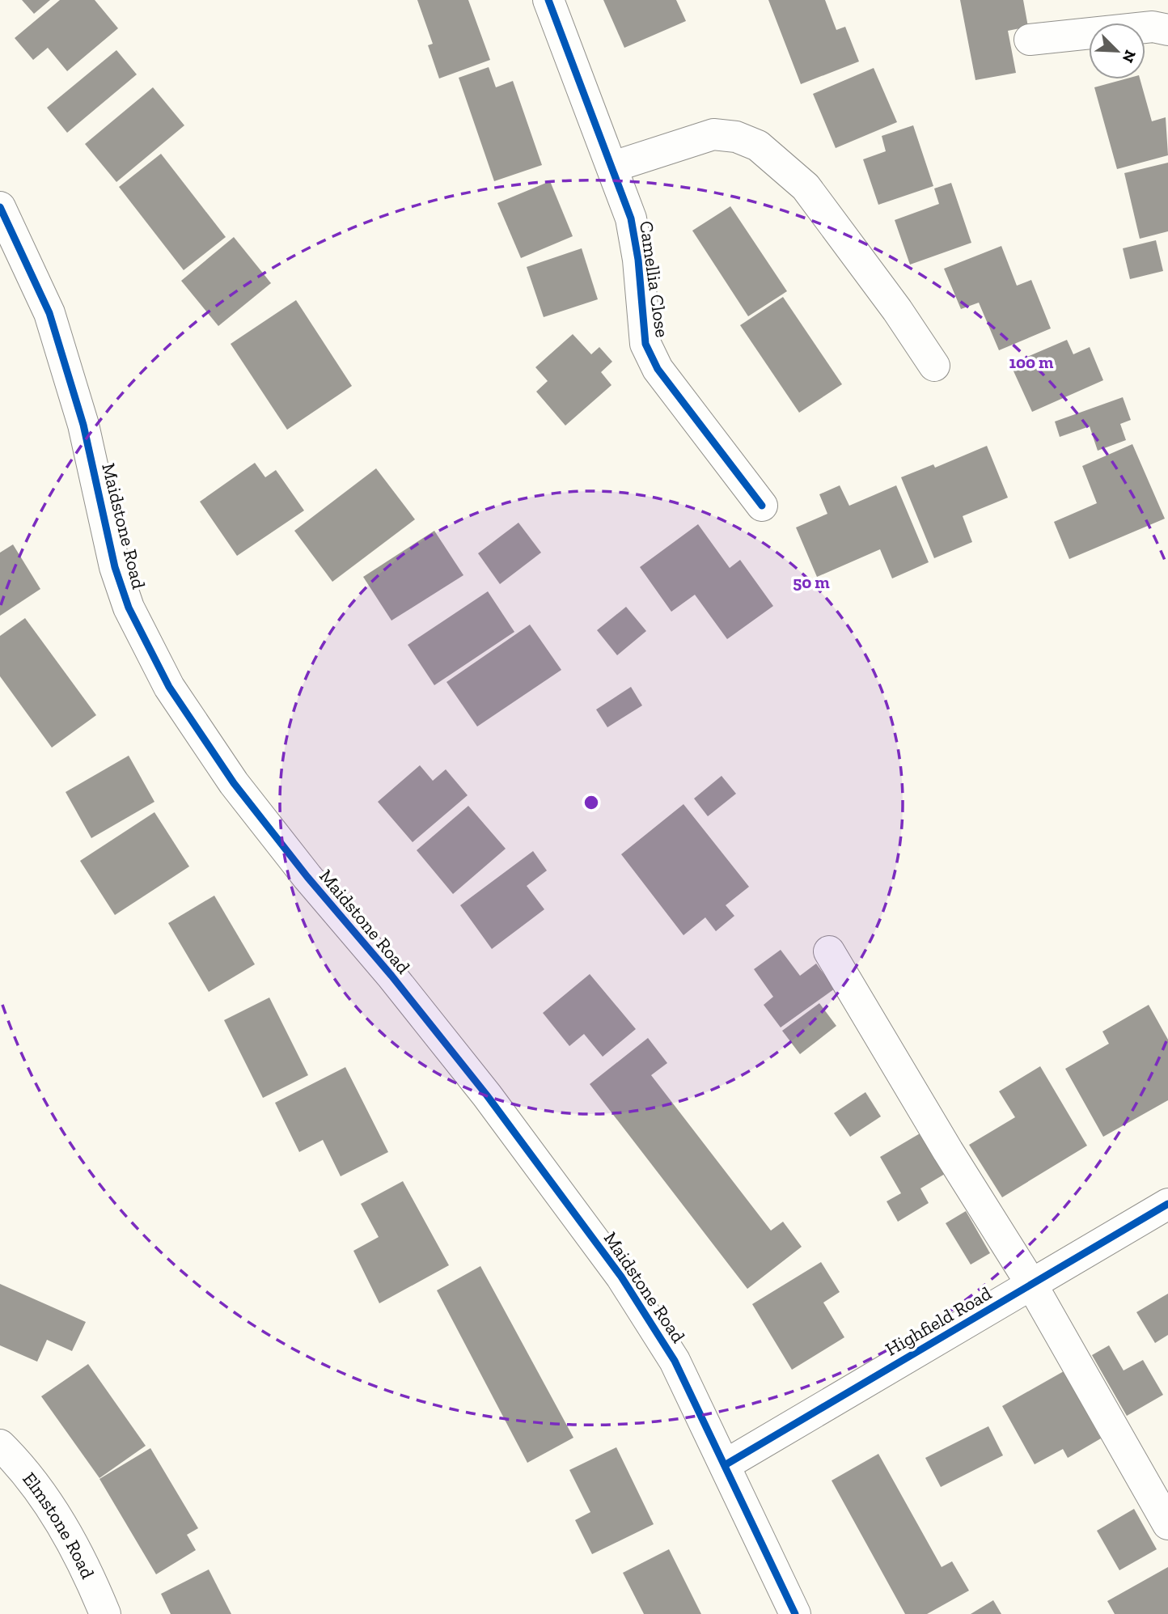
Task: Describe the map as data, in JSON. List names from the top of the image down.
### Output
{
  "streets": {
    "street": [
      "Camellia Close",
      "Maidstone Road",
      "Highfield Road",
      "Elmstone Road"
    ]
  },
  "crossings": [
    ["Maidstone Road", "Highfield Road"]
  ],
  "north": "bottom right",
  "rings": ["100 m", "50 m"]
}
